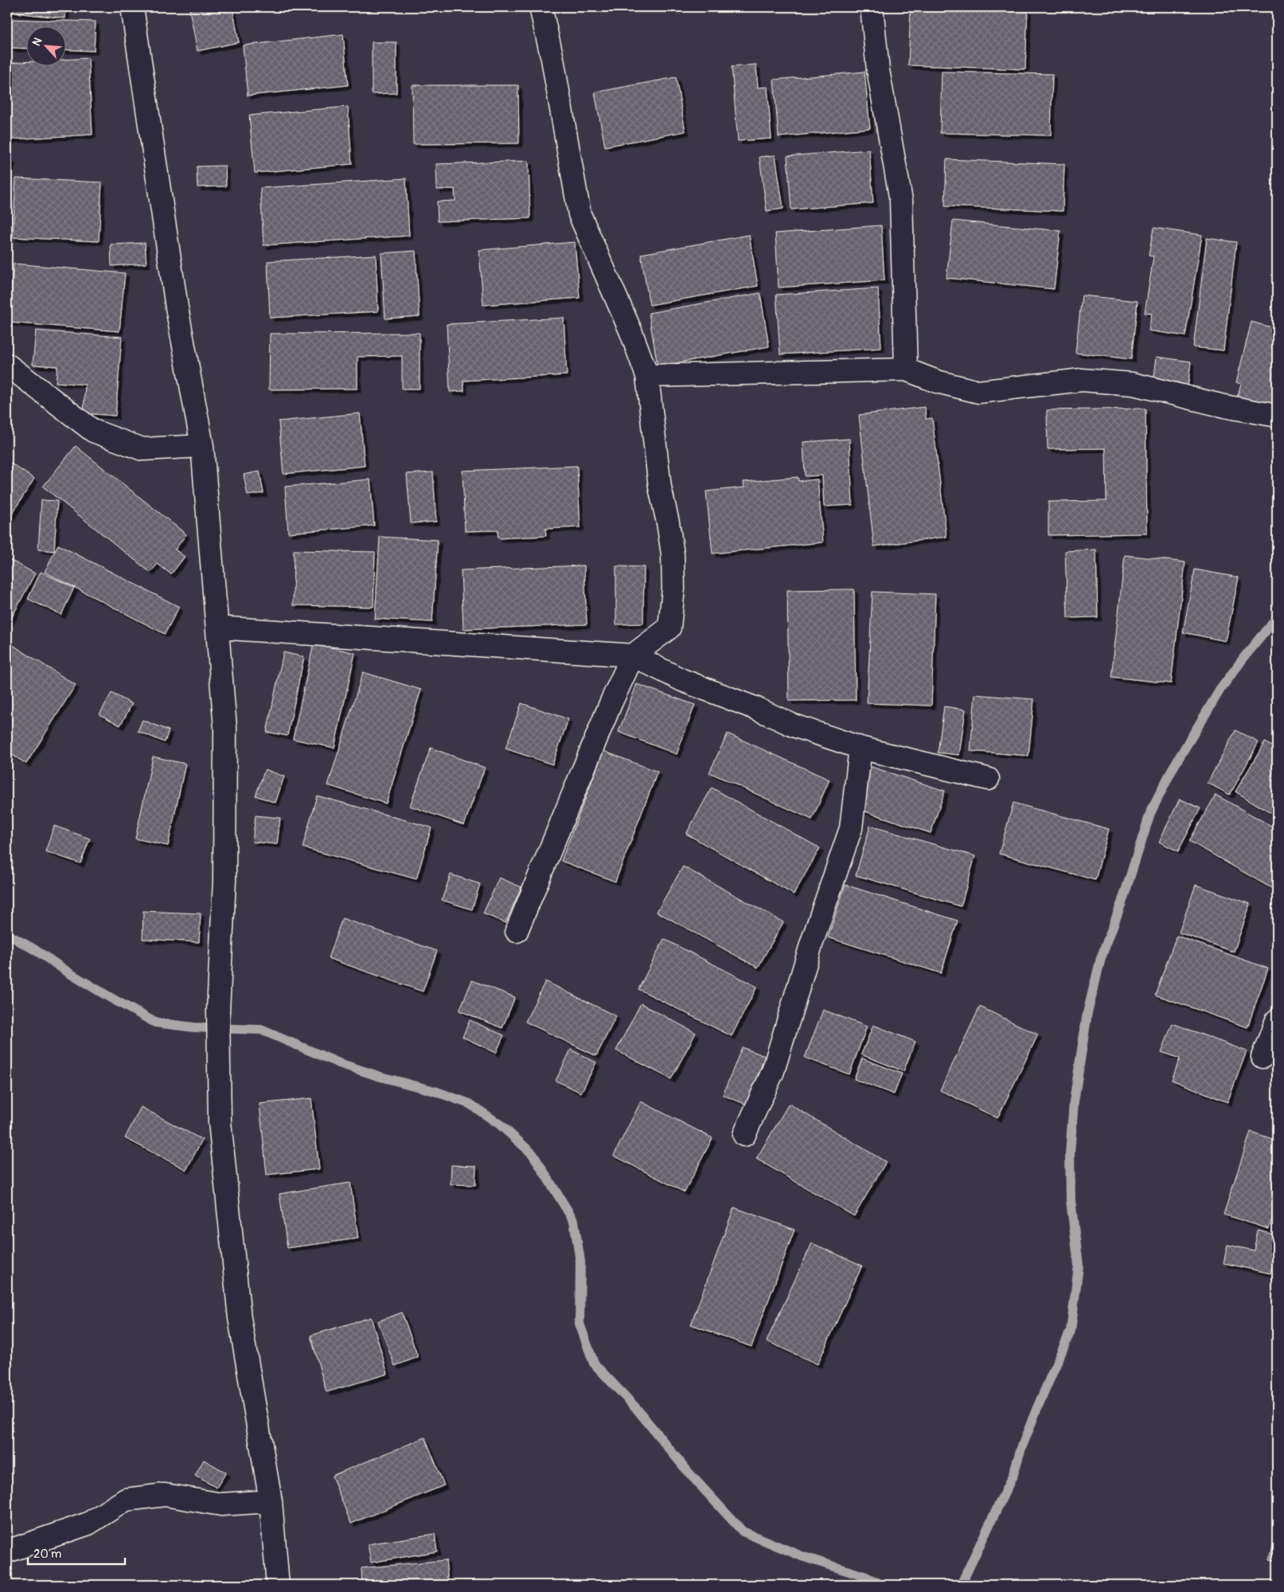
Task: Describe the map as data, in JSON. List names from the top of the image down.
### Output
{
  "scale_bar": "20 m",
  "north": "top left"
}
